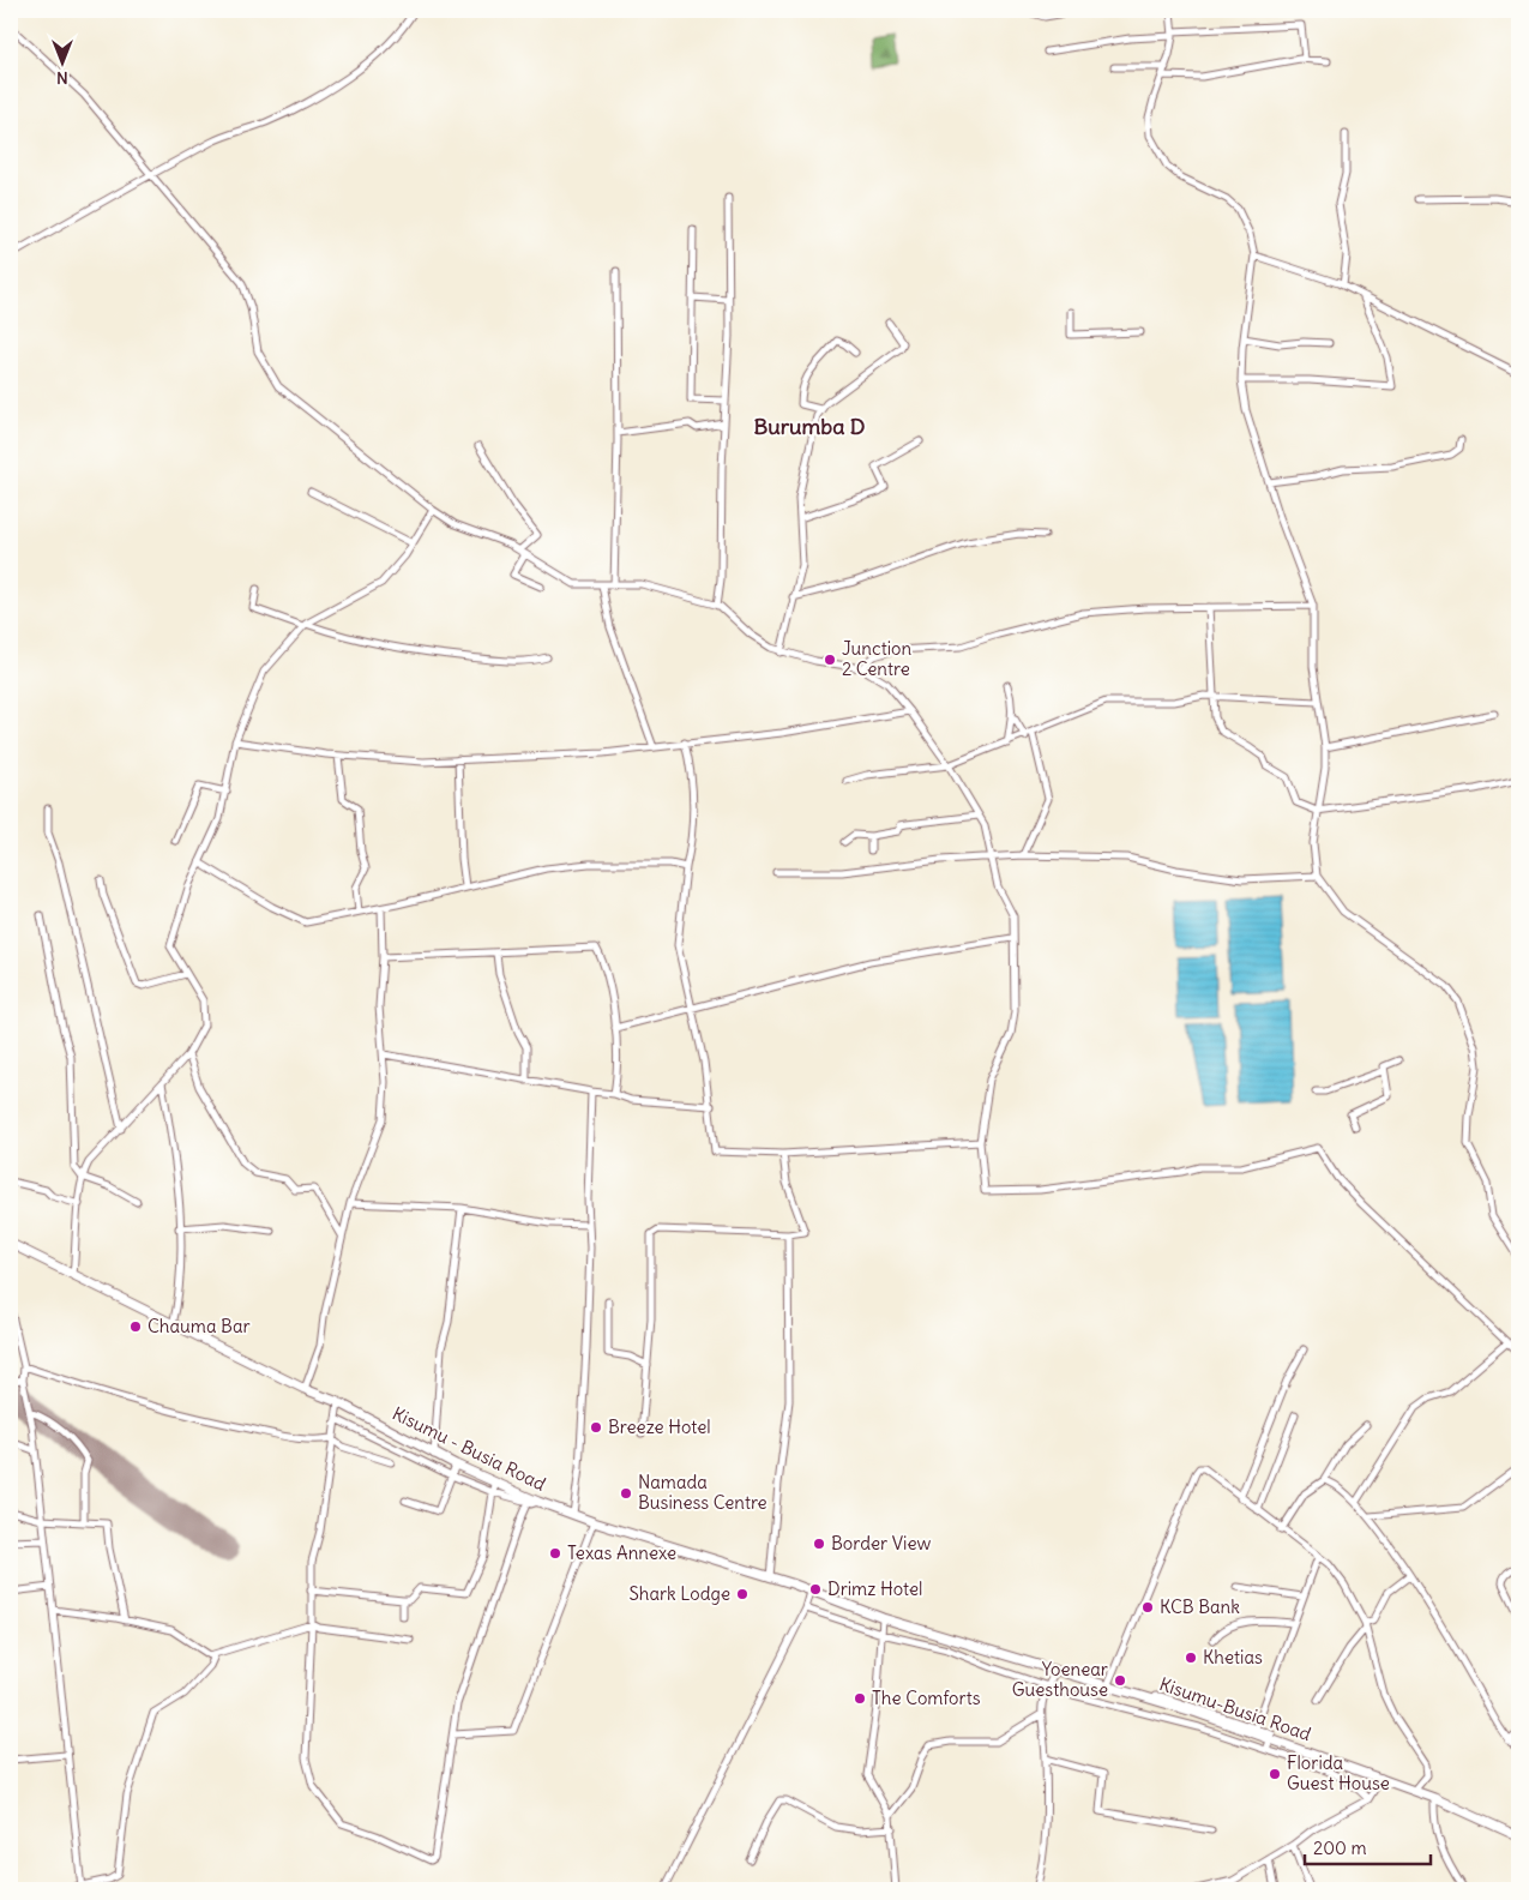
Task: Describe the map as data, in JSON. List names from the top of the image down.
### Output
{
  "streets": {
    "highway": ["Kisumu - Busia Road", "Kisumu-Busia Road"]
  },
  "crossings": [
    ["Kisumu - Busia Road", "Kisumu-Busia Road"]
  ],
  "districts": ["Burumba D"],
  "places": [
    "Junction 2 Centre",
    "Chauma Bar",
    "Breeze Hotel",
    "Namada Business Centre",
    "Border View",
    "Texas Annexe",
    "Drimz Hotel",
    "Shark Lodge",
    "KCB Bank",
    "Khetias",
    "Yoenear Guesthouse",
    "The Comforts",
    "Florida Guest House"
  ],
  "scale_bar": "200 m",
  "north": "bottom"
}
